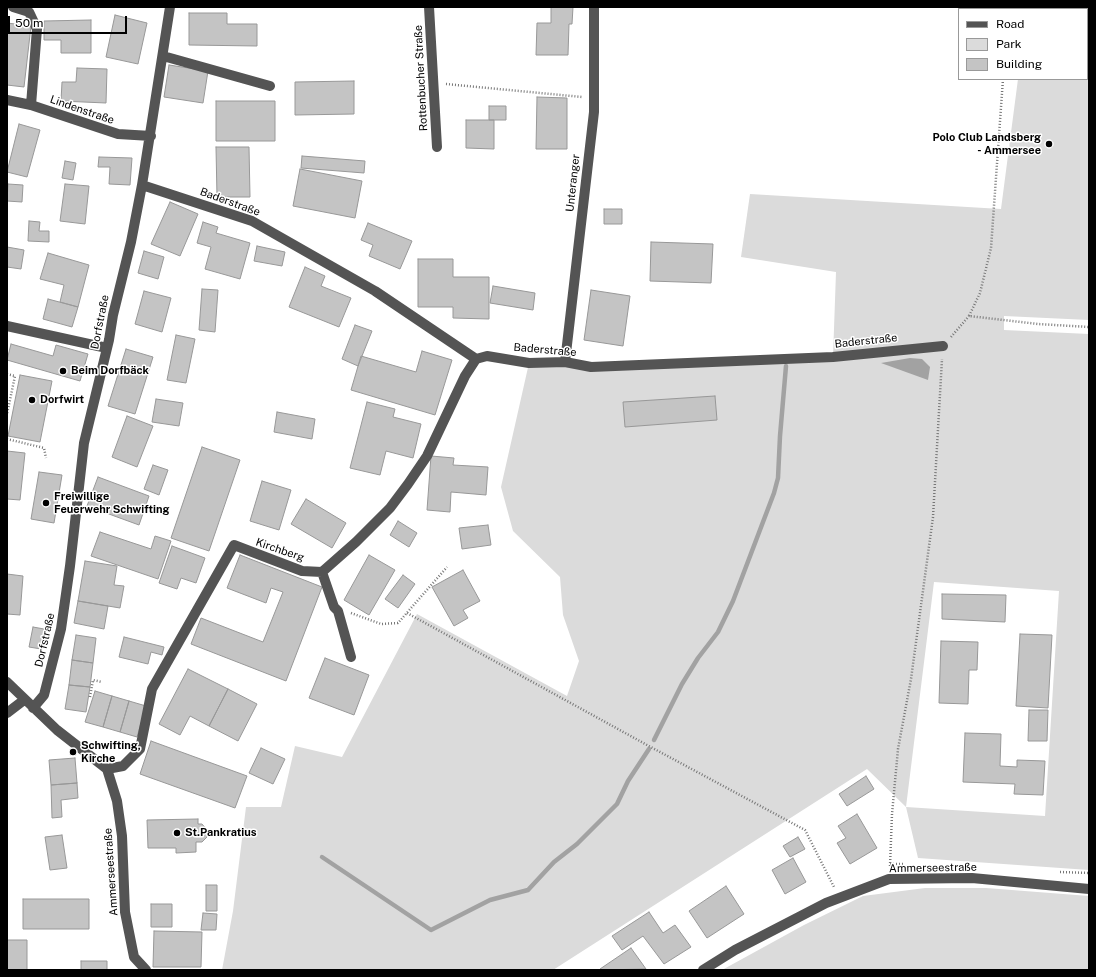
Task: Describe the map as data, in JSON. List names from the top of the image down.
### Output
{
  "streets": {
    "street": [
      "Rottenbucher Straße",
      "Lindenstraße",
      "Unteranger",
      "Baderstraße",
      "Dorfstraße",
      "Kirchberg",
      "Ammerseestraße"
    ]
  },
  "crossings": [
    ["Lindenstraße", "Dorfstraße"],
    ["Unteranger", "Baderstraße"],
    ["Baderstraße", "Dorfstraße"],
    ["Kirchberg", "Ammerseestraße"]
  ],
  "places": [
    "Polo Club Landsberg - Ammersee",
    "Beim Dorfbäck",
    "Dorfwirt",
    "Freiwillige Feuerwehr Schwifting",
    "Schwifting, Kirche",
    "St.Pankratius"
  ],
  "legend": ["Road", "Park", "Building"],
  "scale_bar": "50 m"
}
